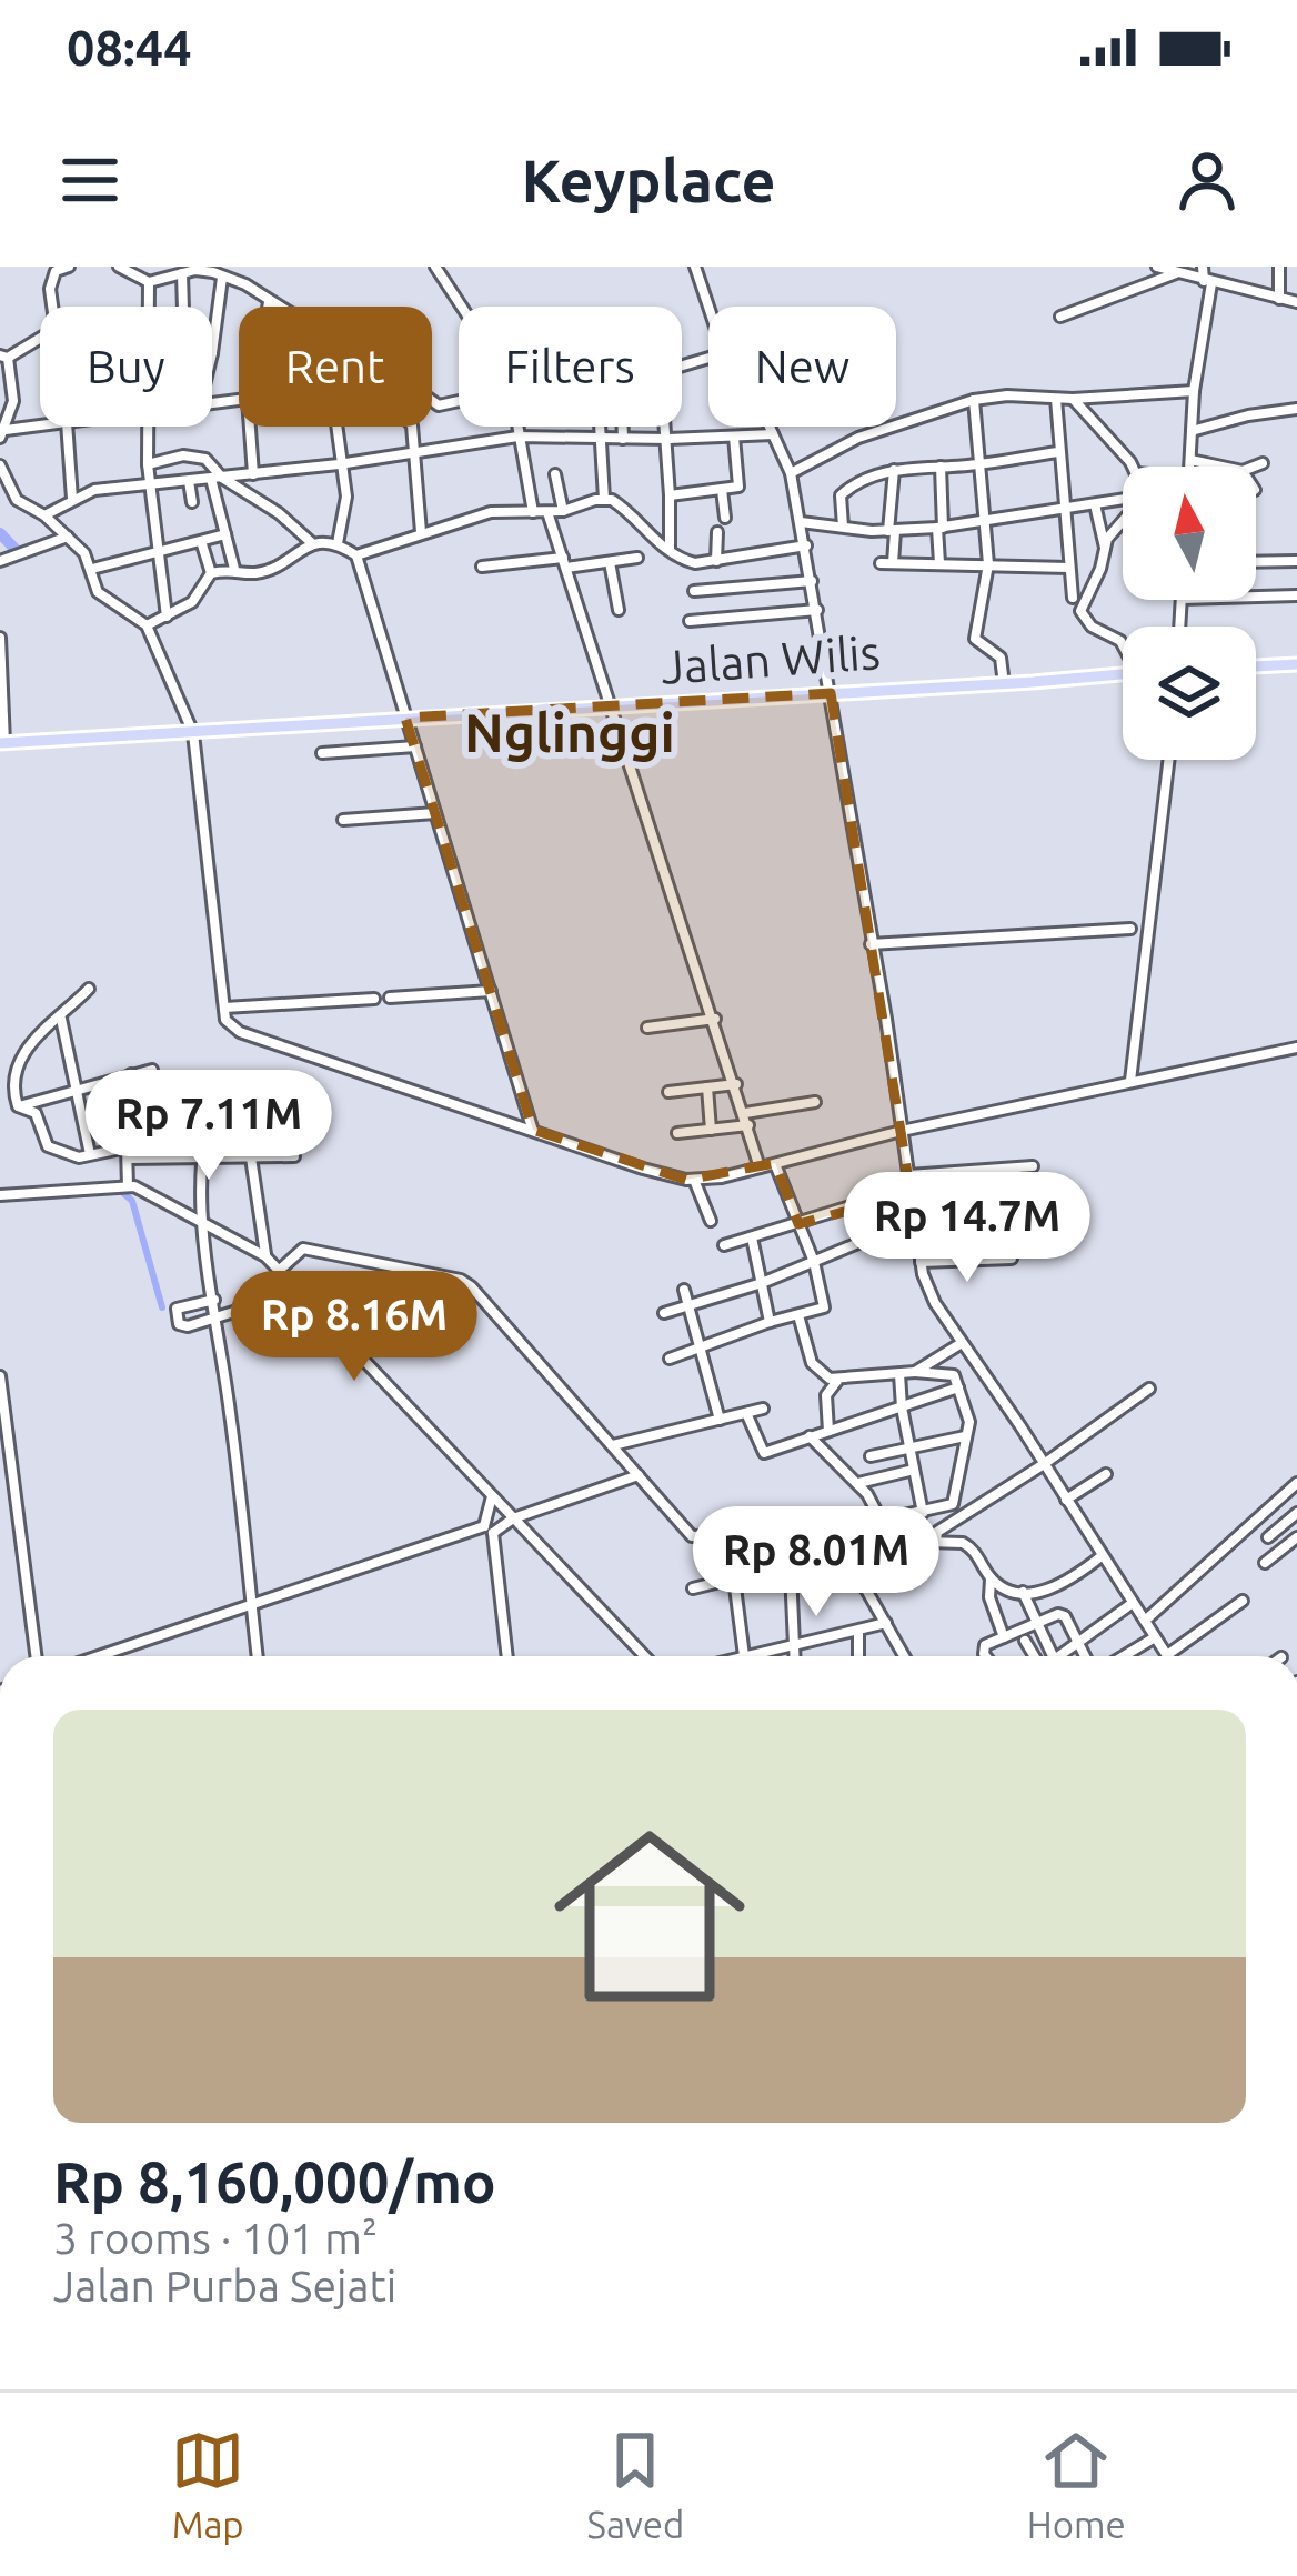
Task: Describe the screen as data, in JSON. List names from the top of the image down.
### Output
{
  "streets": {
    "main road": ["Jalan Wilis"]
  },
  "districts": ["Nglinggi"],
  "north": "top",
  "page": {
    "status": "08:44",
    "header": "Keyplace",
    "chip": [
      "Buy",
      "Rent",
      "Filters",
      "New"
    ],
    "price": [
      "Rp 7.11M",
      "Rp 14.7M",
      "Rp 8.16M",
      "Rp 8.01M"
    ],
    "list": [
      {
        "name": "Rp 8,160,000/mo",
        "note": "3 rooms · 101 m² · Jalan Purba Sejati"
      }
    ],
    "tabs": ["Map", "Saved", "Home"]
  }
}
